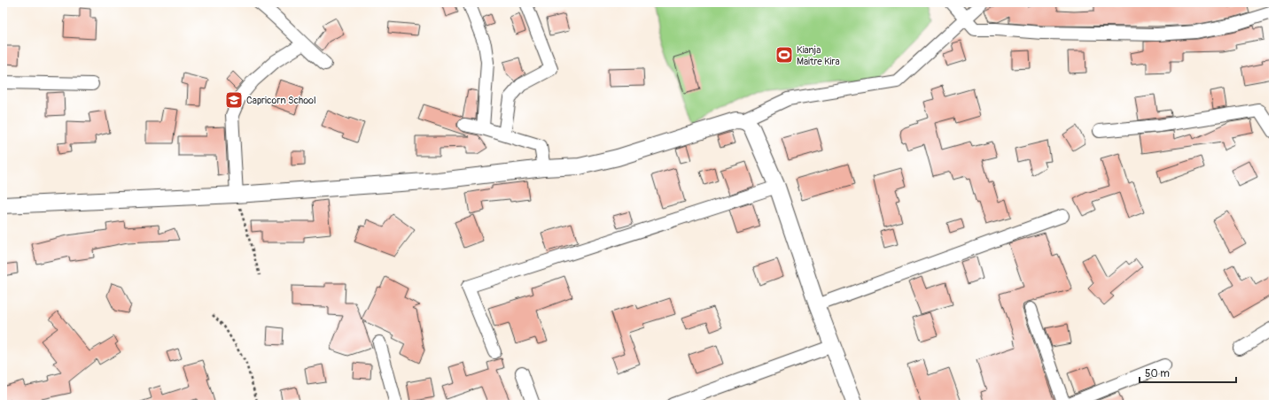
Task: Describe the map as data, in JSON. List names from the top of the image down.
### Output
{
  "places": {
    "sports": ["Kianja Maitre Kira"],
    "school or university": ["Capricorn School"]
  },
  "scale_bar": "50 m"
}
